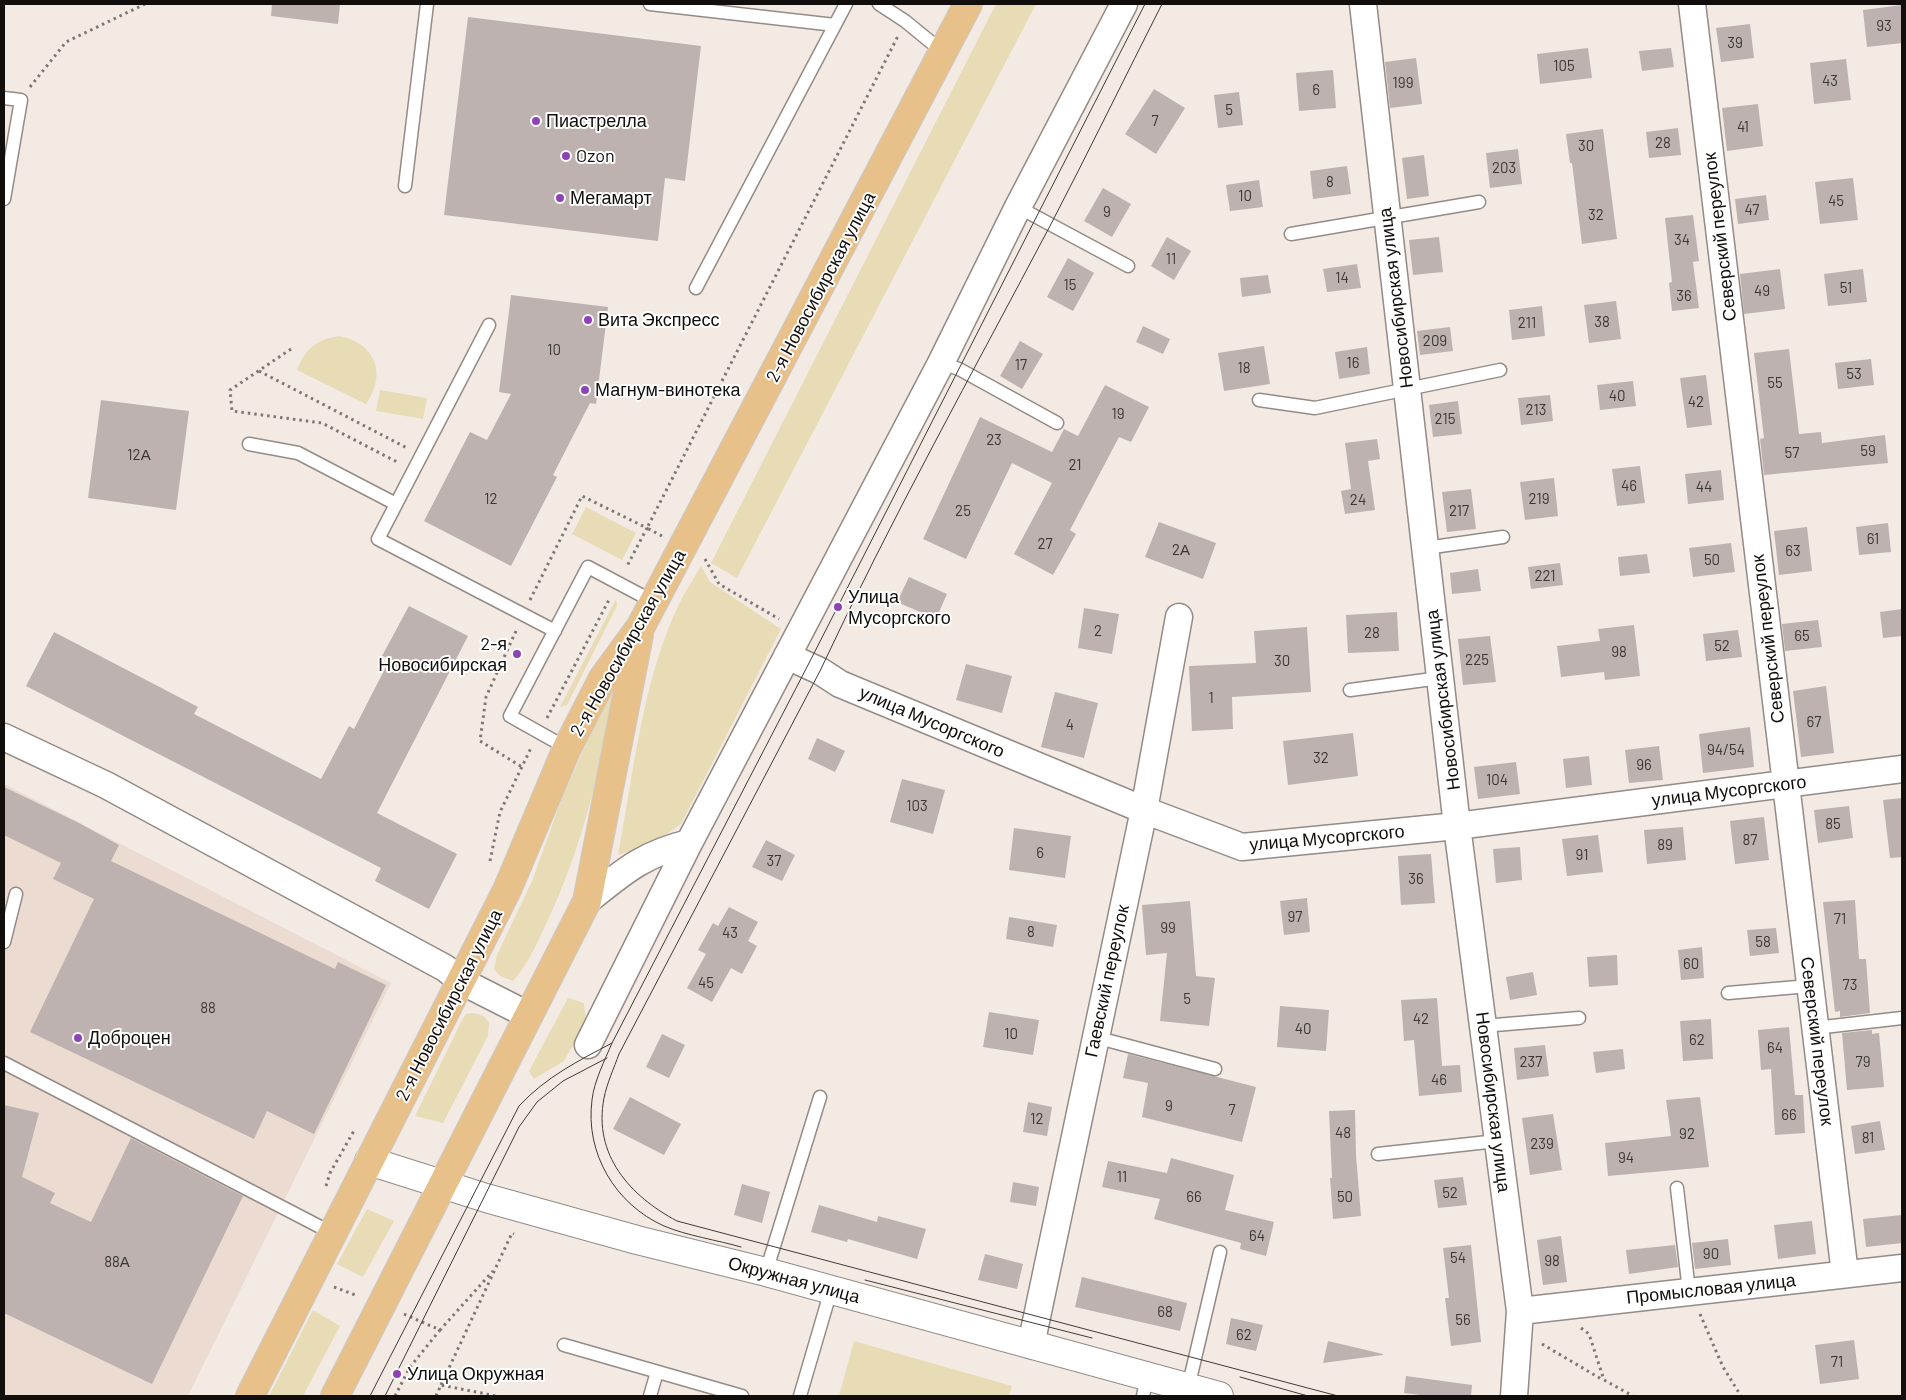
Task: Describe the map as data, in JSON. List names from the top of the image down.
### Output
{
  "streets": {
    "main road": ["2-я Новосибирская улица", "Окружная улица"],
    "street": [
      "Северский переулок",
      "Новосибирская улица",
      "улица Мусоргского",
      "Гаевский переулок",
      "Промысловая улица"
    ]
  },
  "crossings": [
    ["Северский переулок", "улица Мусоргского"],
    ["Северский переулок", "Промысловая улица"],
    ["2-я Новосибирская улица", "Окружная улица"],
    ["Новосибирская улица", "улица Мусоргского"],
    ["Новосибирская улица", "Промысловая улица"],
    ["улица Мусоргского", "Гаевский переулок"],
    ["Гаевский переулок", "Окружная улица"]
  ],
  "places": [
    "Пиастрелла",
    "Ozon",
    "Мегамарт",
    "Вита Экспресс",
    "Магнум-винотека",
    "Улица Мусоргского",
    "2-я Новосибирская",
    "Доброцен",
    "Улица Окружная"
  ],
  "house_numbers": [
    "93",
    "39",
    "105",
    "43",
    "199",
    "6",
    "5",
    "7",
    "41",
    "28",
    "30",
    "203",
    "8",
    "10",
    "45",
    "47",
    "9",
    "32",
    "34",
    "11",
    "14",
    "15",
    "51",
    "49",
    "36",
    "38",
    "211",
    "209",
    "10",
    "16",
    "17",
    "18",
    "53",
    "55",
    "40",
    "42",
    "213",
    "19",
    "215",
    "23",
    "59",
    "57",
    "12А",
    "21",
    "46",
    "44",
    "12",
    "219",
    "24",
    "25",
    "217",
    "61",
    "27",
    "2А",
    "63",
    "50",
    "221",
    "2",
    "28",
    "65",
    "52",
    "98",
    "225",
    "30",
    "1",
    "67",
    "4",
    "94/54",
    "32",
    "96",
    "104",
    "103",
    "85",
    "87",
    "89",
    "6",
    "91",
    "37",
    "36",
    "97",
    "71",
    "99",
    "8",
    "43",
    "58",
    "60",
    "45",
    "73",
    "5",
    "88",
    "42",
    "40",
    "10",
    "62",
    "64",
    "237",
    "79",
    "46",
    "9",
    "7",
    "66",
    "12",
    "48",
    "92",
    "81",
    "239",
    "94",
    "11",
    "52",
    "66",
    "50",
    "64",
    "90",
    "54",
    "98",
    "88А",
    "68",
    "56",
    "62",
    "71"
  ]
}
